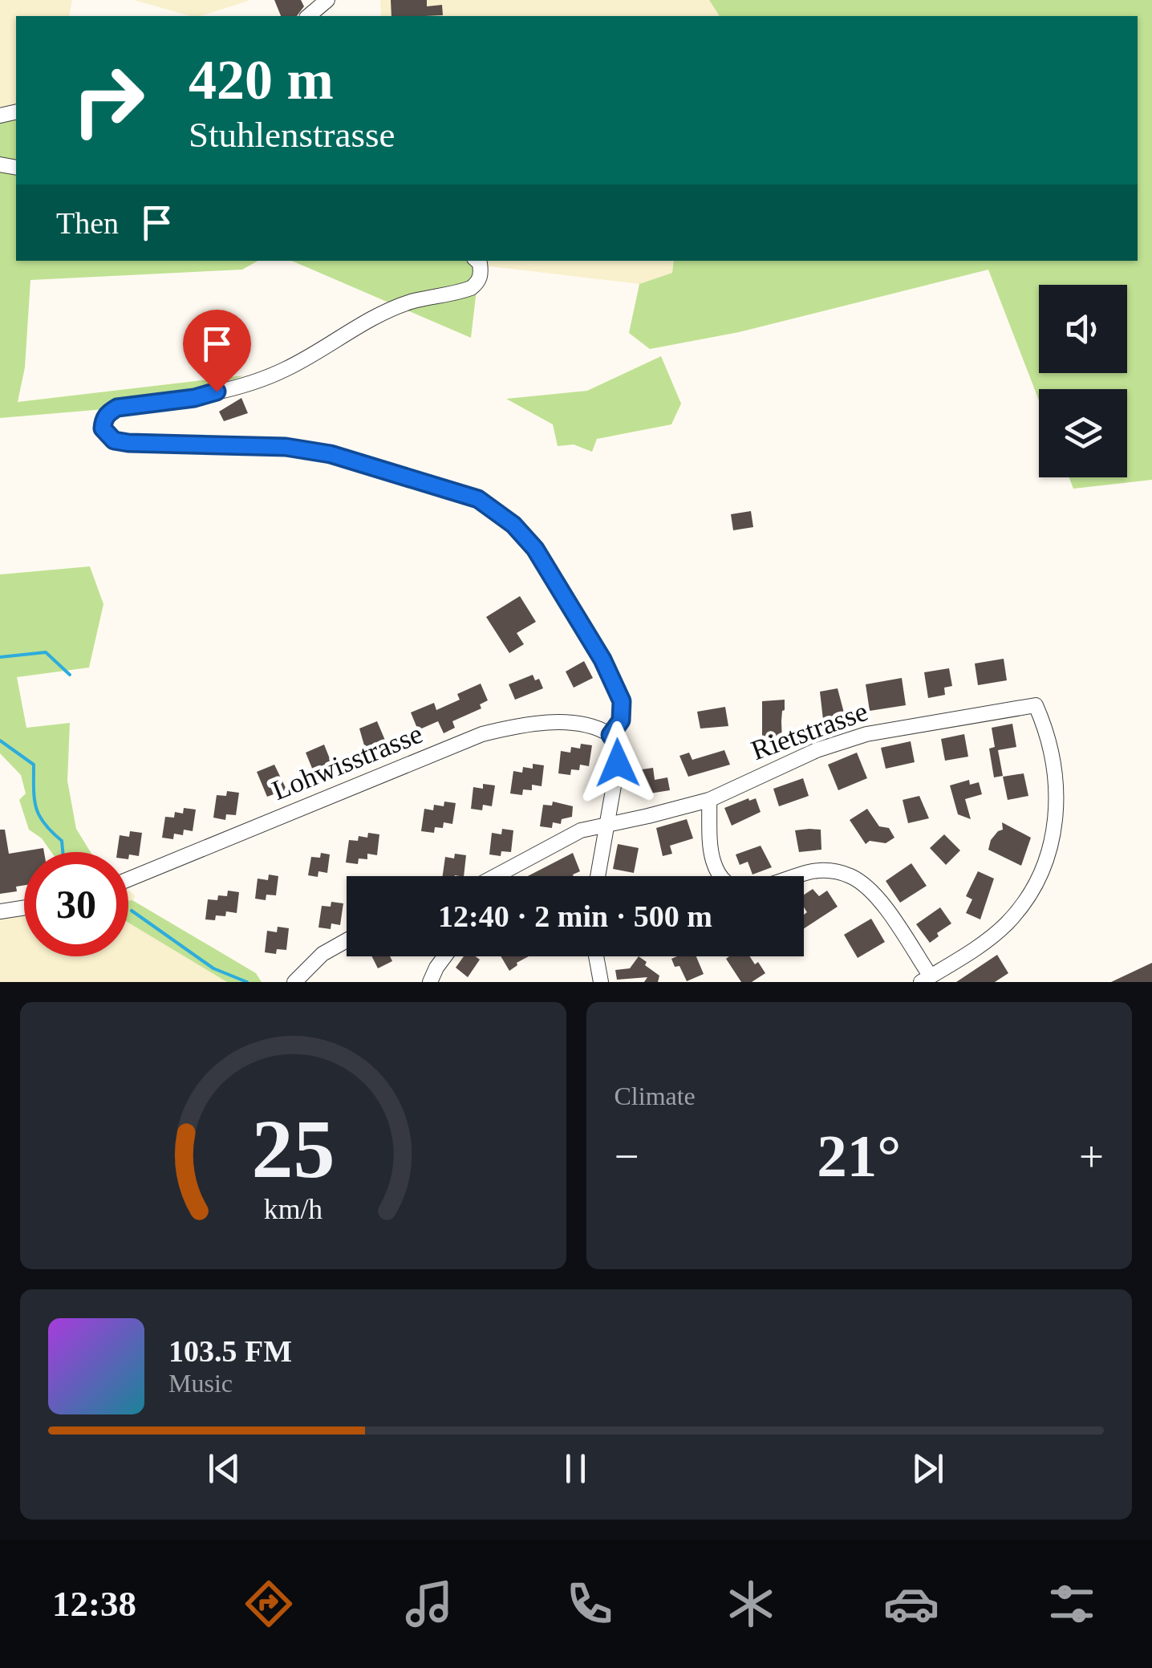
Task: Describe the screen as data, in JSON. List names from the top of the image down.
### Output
{
  "streets": {
    "street": ["Rietstrasse", "Lohwisstrasse"]
  },
  "page": {
    "turn": ["420 m", "Stuhlenstrasse"],
    "then": "Then",
    "limit": "30",
    "trip": "12:40 · 2 min · 500 m",
    "tile": "Climate",
    "heat": ["−", "21°", "+"],
    "song": ["103.5 FM", "Music"],
    "tabs": "12:38",
    "gauge": ["25", "km/h"]
  }
}
